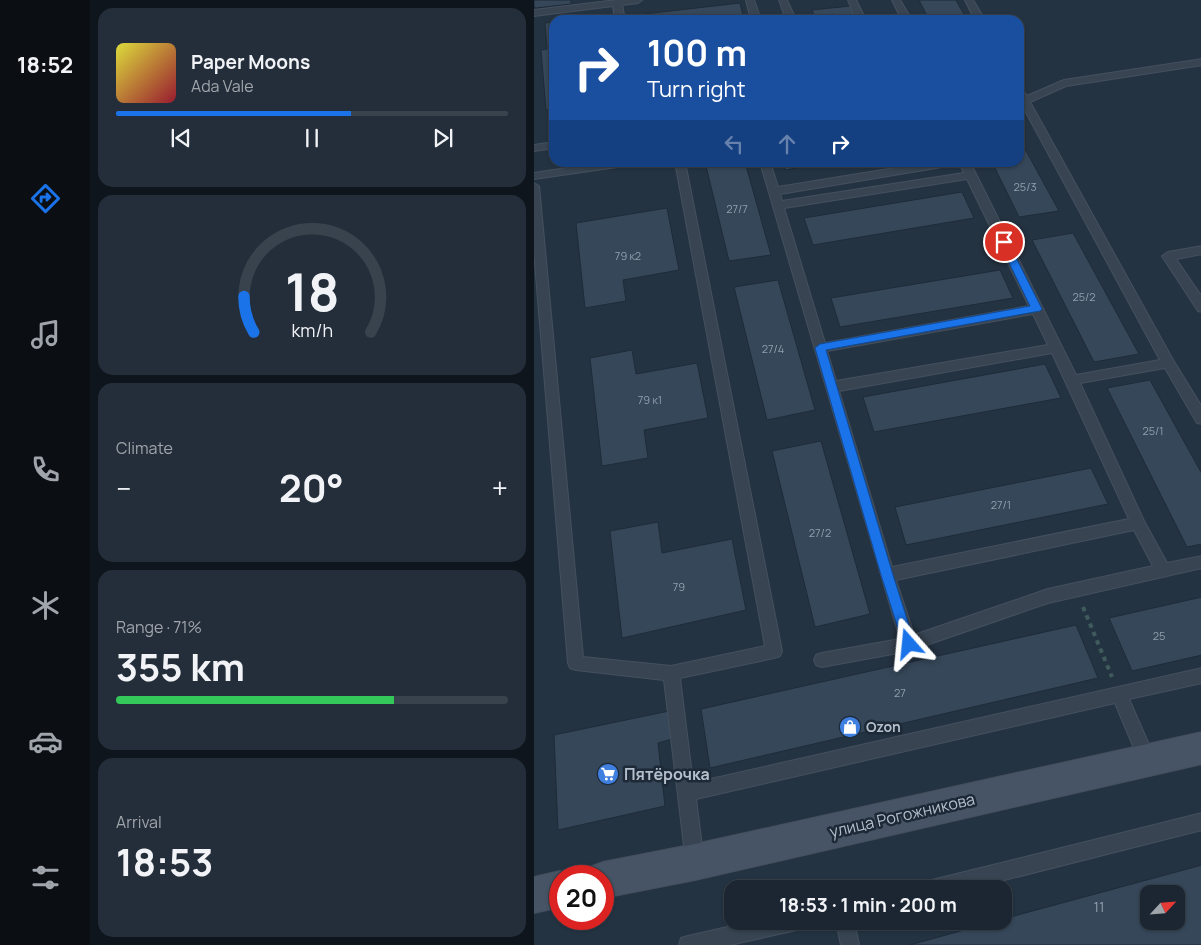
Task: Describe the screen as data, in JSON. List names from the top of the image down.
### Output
{
  "streets": {
    "street": ["улица Рогожникова"]
  },
  "places": {
    "shop": ["Ozon"],
    "supermarket": ["Пятёрочка"]
  },
  "house_numbers": [
    "25/3",
    "27/7",
    "79 к2",
    "25/2",
    "27/4",
    "79 к1",
    "25/1",
    "27/1",
    "27/2",
    "79",
    "25",
    "27",
    "11"
  ],
  "north": "top right",
  "page": {
    "tabs": "18:52",
    "turn": ["100 m", "Turn right"],
    "song": ["Paper Moons", "Ada Vale"],
    "tile": [
      "Climate",
      ["Range · 71%", "355 km"],
      ["Arrival", "18:53"]
    ],
    "heat": ["−", "20°", "+"],
    "limit": "20",
    "trip": "18:53 · 1 min · 200 m",
    "gauge": ["18", "km/h"]
  }
}
